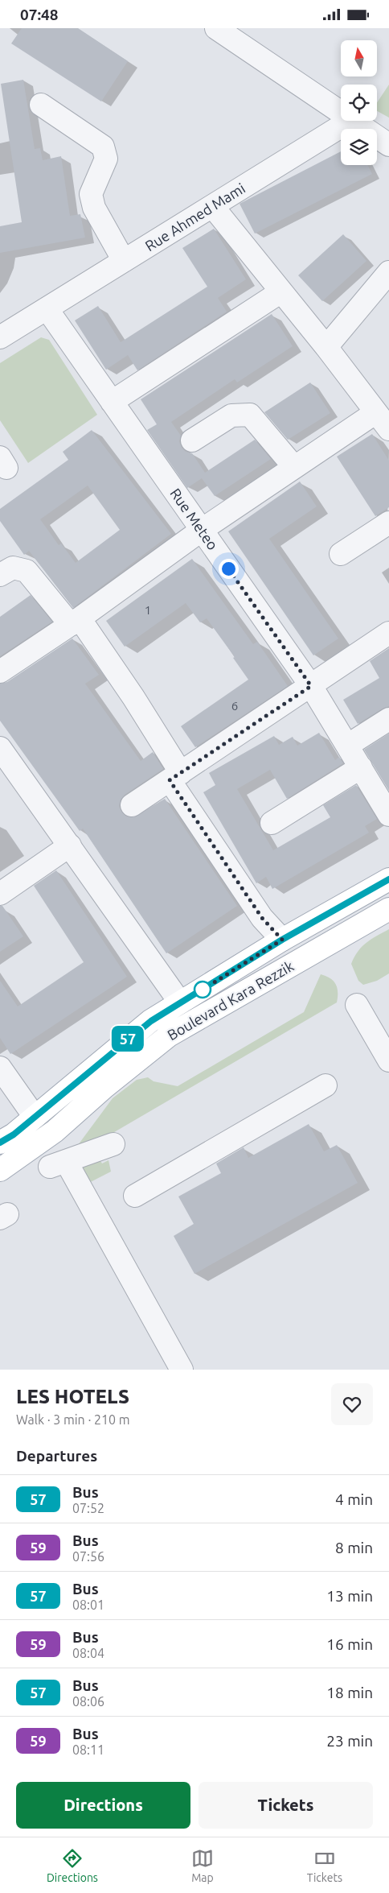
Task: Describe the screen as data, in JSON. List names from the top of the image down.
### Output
{
  "streets": {
    "main road": ["Boulevard Kara Rezzik"],
    "street": ["Rue Ahmed Mami", "Rue Meteo"]
  },
  "crossings": [
    ["Rue Ahmed Mami", "Rue Meteo"]
  ],
  "lines": ["bus line 57"],
  "house_numbers": ["1", "6"],
  "north": "top",
  "page": {
    "status": "07:48",
    "on_map": "57",
    "heading": [
      ["LES HOTELS", "Walk · 3 min · 210 m"],
      "Departures"
    ],
    "list": [
      {
        "mark": "57",
        "name": "Bus",
        "note": "07:52",
        "value": "4 min"
      },
      {
        "mark": "59",
        "name": "Bus",
        "note": "07:56",
        "value": "8 min"
      },
      {
        "mark": "57",
        "name": "Bus",
        "note": "08:01",
        "value": "13 min"
      },
      {
        "mark": "59",
        "name": "Bus",
        "note": "08:04",
        "value": "16 min"
      },
      {
        "mark": "57",
        "name": "Bus",
        "note": "08:06",
        "value": "18 min"
      },
      {
        "mark": "59",
        "name": "Bus",
        "note": "08:11",
        "value": "23 min"
      }
    ],
    "buttons": ["Directions", "Tickets"],
    "tabs": ["Directions", "Map", "Tickets"]
  }
}
